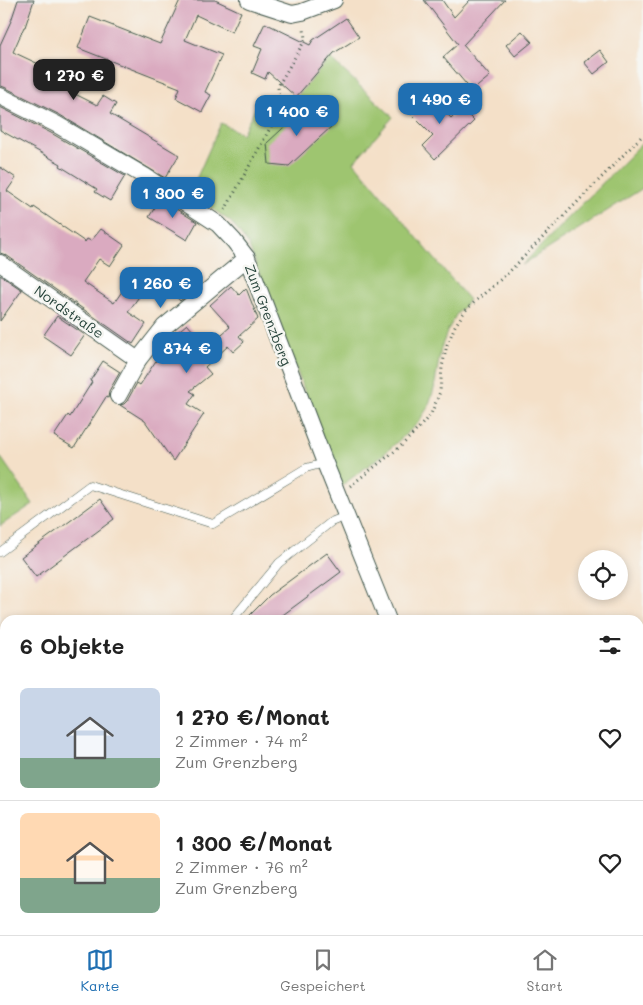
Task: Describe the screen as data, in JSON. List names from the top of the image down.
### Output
{
  "streets": {
    "street": ["Nordstraße", "Zum Grenzberg"]
  },
  "page": {
    "price": [
      "1 270 €",
      "1 490 €",
      "1 400 €",
      "1 300 €",
      "1 260 €",
      "874 €"
    ],
    "heading": "6 Objekte",
    "list": [
      {
        "name": "1 270 €/Monat",
        "note": "2 Zimmer · 74 m² · Zum Grenzberg"
      },
      {
        "name": "1 300 €/Monat",
        "note": "2 Zimmer · 76 m² · Zum Grenzberg"
      }
    ],
    "tabs": ["Karte", "Gespeichert", "Start"]
  }
}
